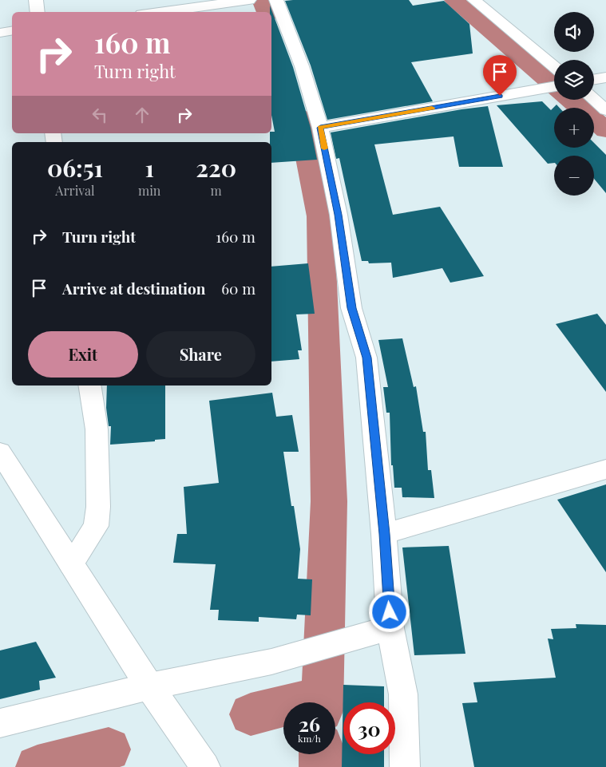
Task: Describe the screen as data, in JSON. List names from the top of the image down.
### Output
{
  "page": {
    "map_buttons": ["+", "−"],
    "turn": ["160 m", "Turn right"],
    "eta": [
      "06:51",
      "Arrival",
      "1",
      "min",
      "220",
      "m"
    ],
    "list": [
      {
        "name": "Turn right",
        "value": "160 m"
      },
      {
        "name": "Arrive at destination",
        "value": "60 m"
      }
    ],
    "buttons": ["Exit", "Share"],
    "speed": "26 km/h",
    "limit": "30"
  }
}
